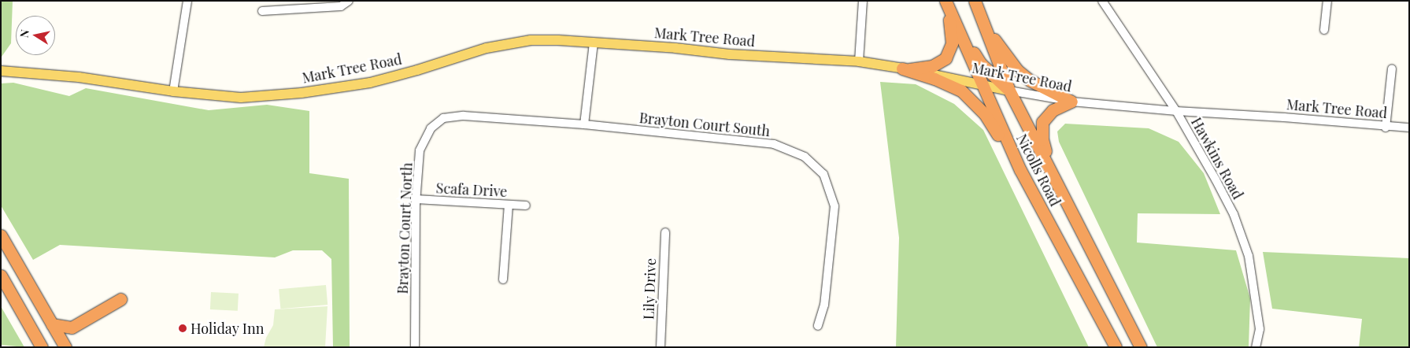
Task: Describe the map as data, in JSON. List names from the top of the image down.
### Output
{
  "streets": {
    "highway": ["Nicolls Road"],
    "main road": ["Mark Tree Road"],
    "street": [
      "Brayton Court South",
      "Hawkins Road",
      "Scafa Drive",
      "Brayton Court North",
      "Lily Drive"
    ]
  },
  "crossings": [
    ["Mark Tree Road", "Hawkins Road"],
    ["Mark Tree Road", "Nicolls Road"],
    ["Brayton Court South", "Brayton Court North"],
    ["Scafa Drive", "Brayton Court North"]
  ],
  "places": ["Holiday Inn"],
  "north": "left"
}
